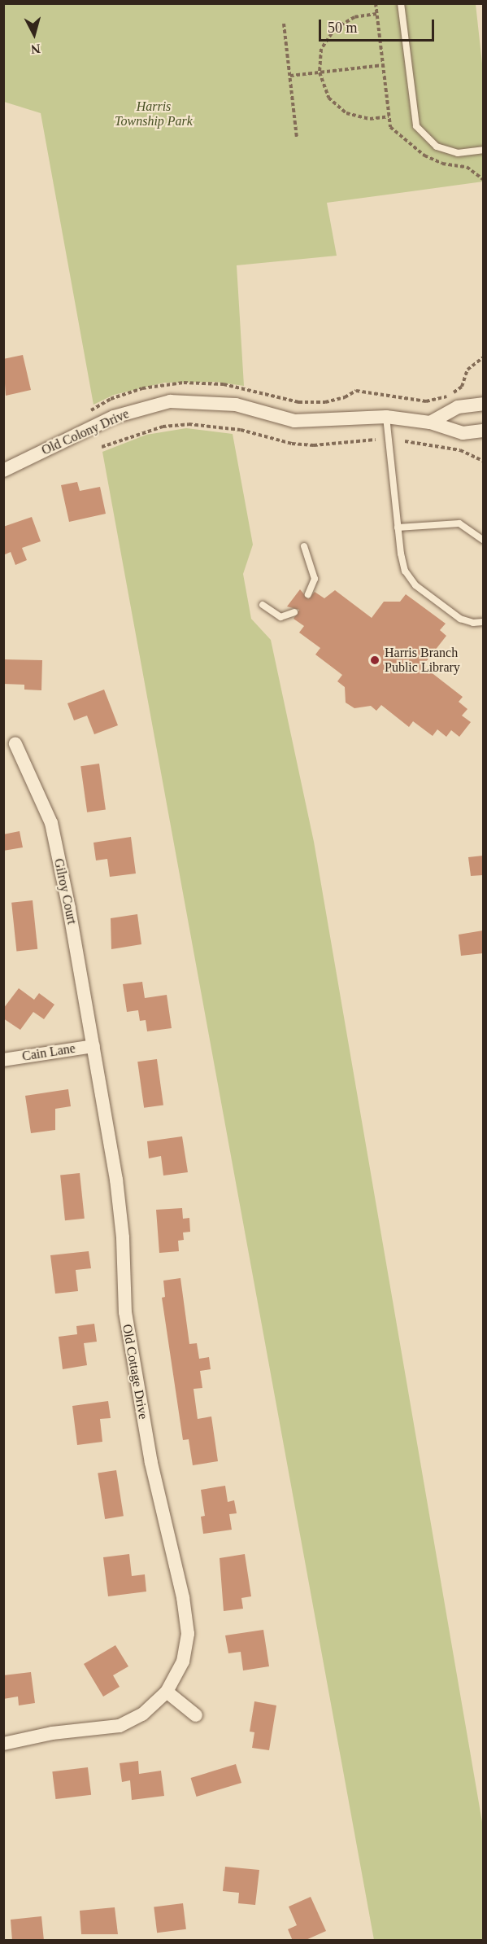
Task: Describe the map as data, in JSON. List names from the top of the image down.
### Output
{
  "streets": {
    "street": [
      "Old Colony Drive",
      "Gilroy Court",
      "Cain Lane",
      "Old Cottage Drive"
    ]
  },
  "crossings": [
    ["Gilroy Court", "Cain Lane"],
    ["Gilroy Court", "Old Cottage Drive"],
    ["Cain Lane", "Old Cottage Drive"]
  ],
  "parks": ["Harris Township Park"],
  "places": ["Harris Branch Public Library"],
  "scale_bar": "50 m",
  "north": "bottom"
}
